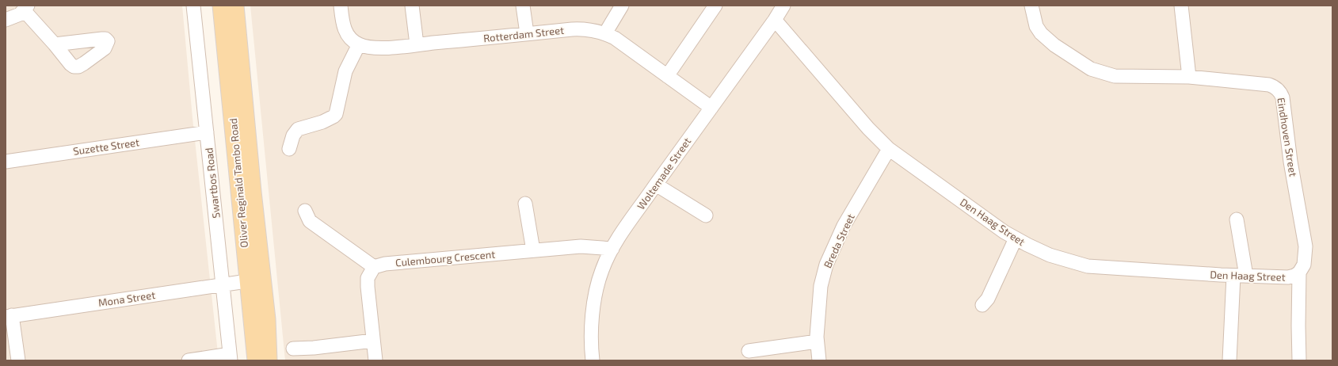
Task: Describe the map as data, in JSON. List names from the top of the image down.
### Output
{
  "streets": {
    "main road": ["Oliver Reginald Tambo Road"],
    "street": [
      "Rotterdam Street",
      "Eindhoven Street",
      "Suzette Street",
      "Woltemade Street",
      "Swartbos Road",
      "Den Haag Street",
      "Breda Street",
      "Culembourg Crescent",
      "Mona Street"
    ]
  },
  "crossings": [
    ["Rotterdam Street", "Woltemade Street"],
    ["Eindhoven Street", "Den Haag Street"],
    ["Suzette Street", "Swartbos Road"],
    ["Woltemade Street", "Den Haag Street"],
    ["Woltemade Street", "Culembourg Crescent"],
    ["Swartbos Road", "Mona Street"],
    ["Oliver Reginald Tambo Road", "Mona Street"],
    ["Den Haag Street", "Breda Street"]
  ]
}
